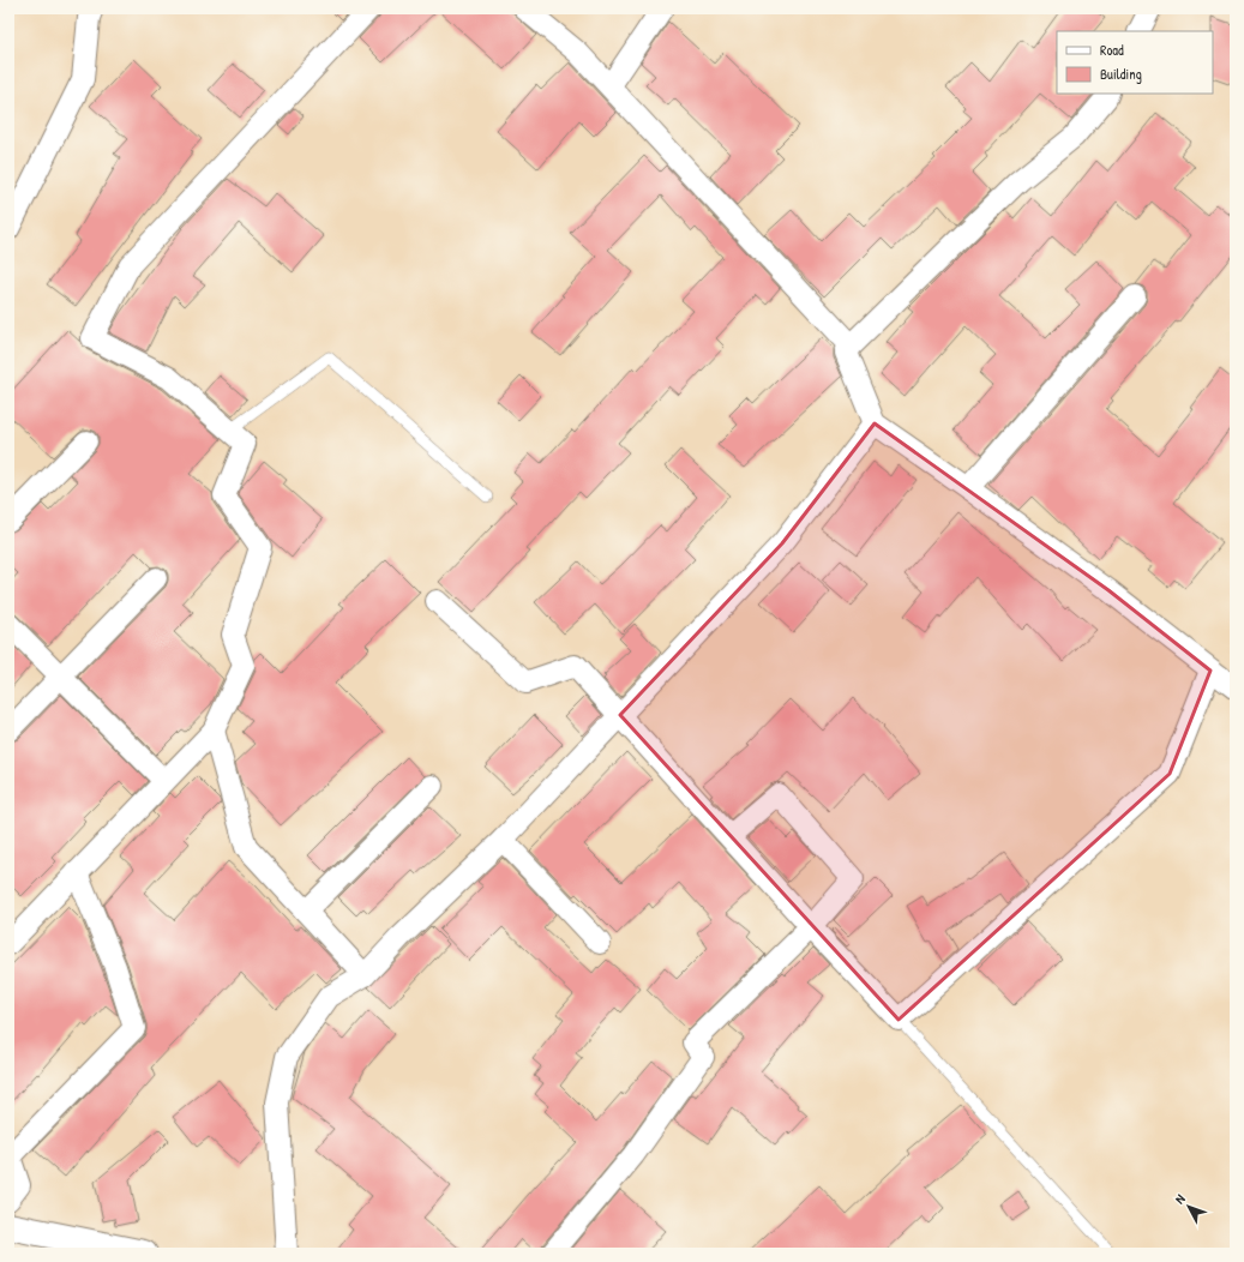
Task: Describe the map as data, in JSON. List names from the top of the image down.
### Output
{
  "legend": ["Road", "Building"],
  "north": "top left"
}
